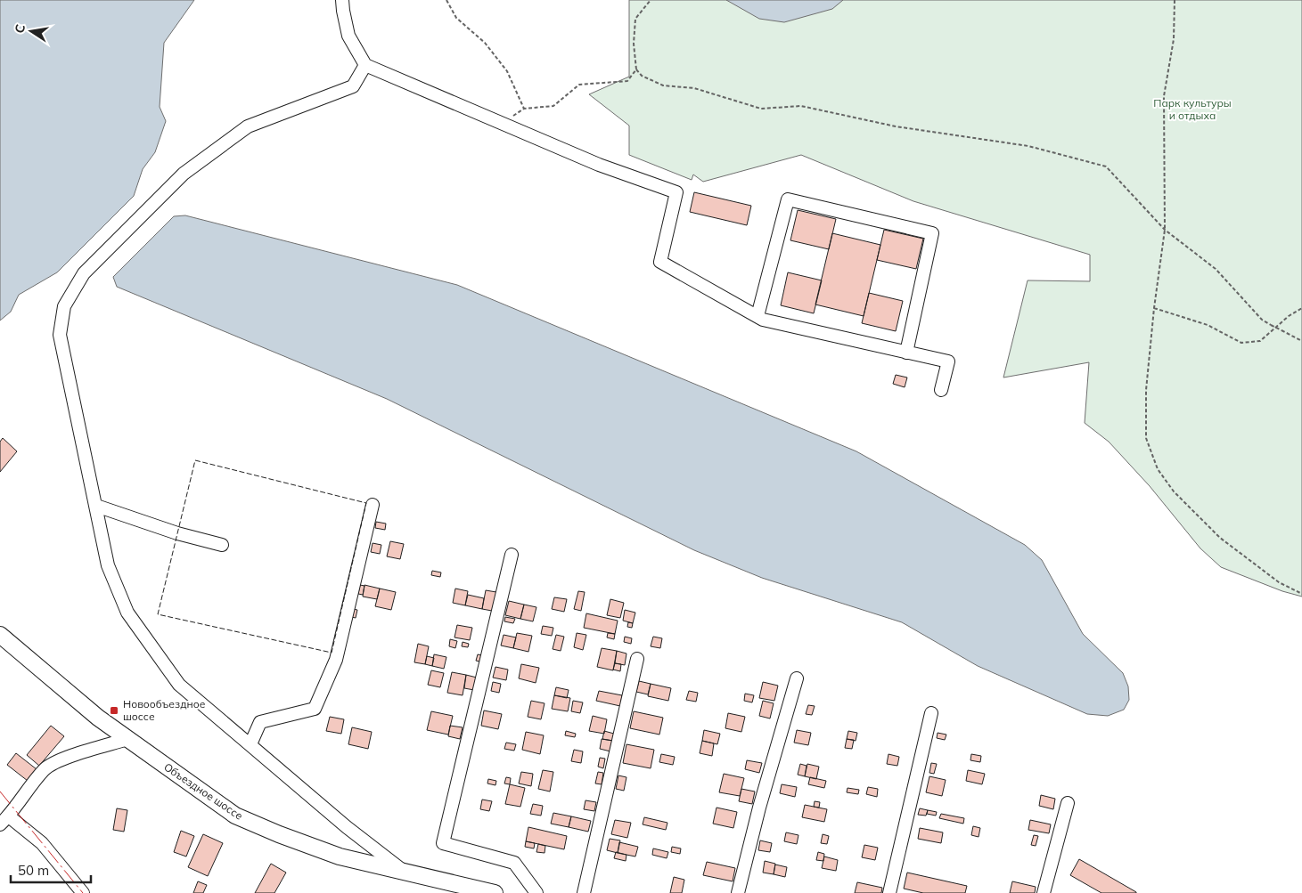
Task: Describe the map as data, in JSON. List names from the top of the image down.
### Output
{
  "streets": {
    "main road": ["Объездное шоссе"]
  },
  "parks": ["Парк культуры и отдыха"],
  "places": {
    "transit": ["Новообъездное шоссе"]
  },
  "scale_bar": "50 m",
  "north": "left"
}
